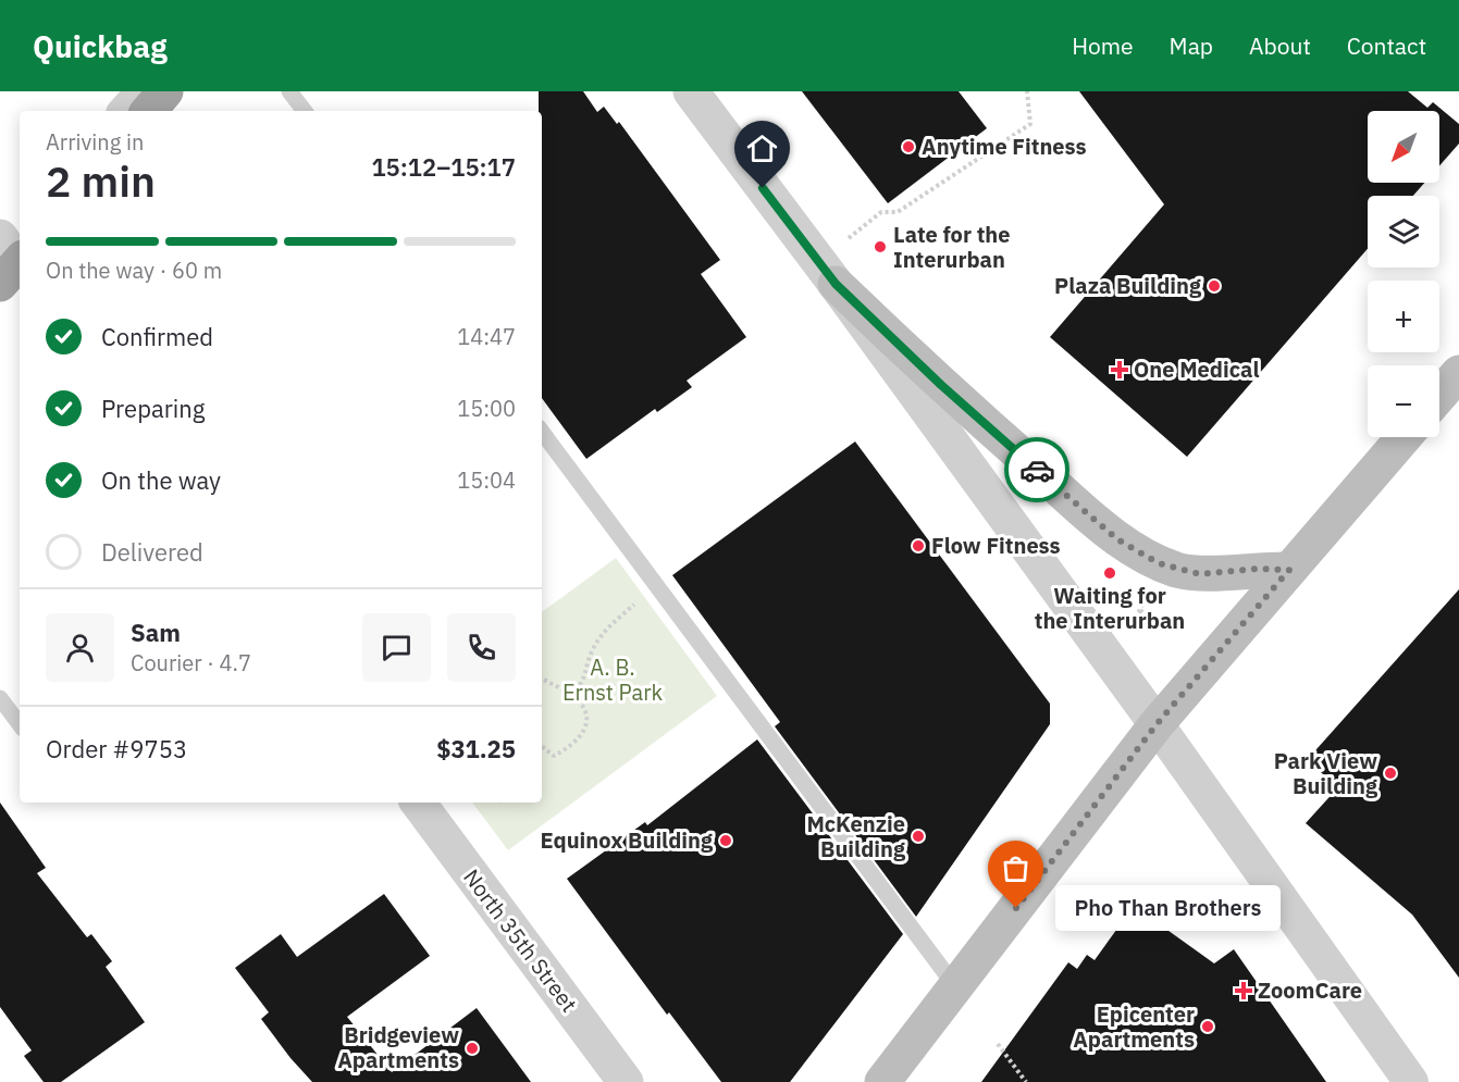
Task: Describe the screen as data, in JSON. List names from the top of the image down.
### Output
{
  "streets": {
    "street": ["North 35th Street"]
  },
  "parks": ["A. B. Ernst Park"],
  "places": {
    "other": [
      "Anytime Fitness",
      "Late for the Interurban",
      "Plaza Building",
      "Flow Fitness",
      "Waiting for the Interurban",
      "Park View Building",
      "McKenzie Building",
      "Equinox Building",
      "Pho Than Brothers",
      "Epicenter Apartments",
      "Bridgeview Apartments"
    ],
    "health": ["One Medical", "ZoomCare"]
  },
  "north": "bottom left",
  "page": {
    "header": "Quickbag",
    "nav": [
      "Home",
      "Map",
      "About",
      "Contact"
    ],
    "map_buttons": ["+", "−"],
    "heading": ["2 min", "Arriving in", "15:12–15:17"],
    "panel": [
      "Sam",
      "Courier · 4.7",
      "Order #9753",
      "$31.25"
    ],
    "bar": "On the way · 60 m",
    "list": [
      ["Confirmed", "14:47"],
      ["Preparing", "15:00"],
      ["On the way", "15:04"],
      "Delivered"
    ],
    "bubble": "Pho Than Brothers"
  }
}
